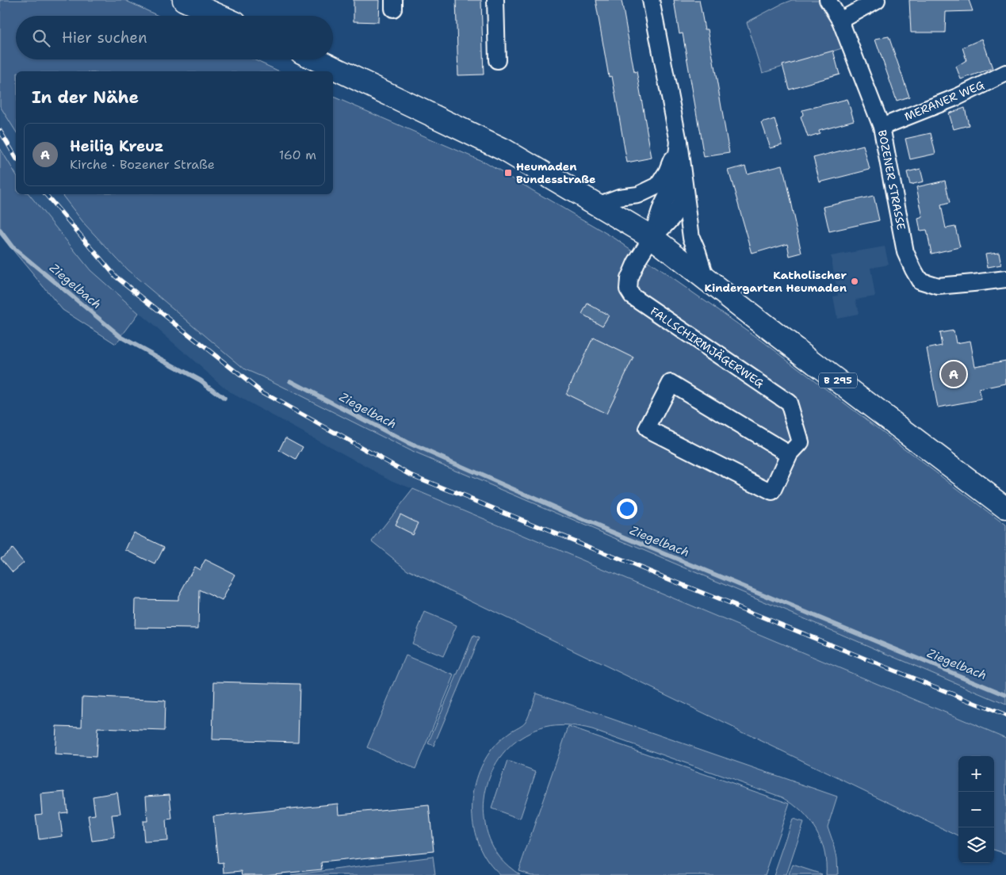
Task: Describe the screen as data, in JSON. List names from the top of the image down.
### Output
{
  "streets": {
    "main road": ["B 295"],
    "street": ["MERANER WEG", "BOZENER STRASSE", "FALLSCHIRMJÄGERWEG"]
  },
  "crossings": [
    ["MERANER WEG", "BOZENER STRASSE"],
    ["FALLSCHIRMJÄGERWEG", "B 295"]
  ],
  "water": ["Ziegelbach"],
  "places": {
    "transit": ["Heumaden Bundesstraße"],
    "other": ["Katholischer Kindergarten Heumaden"]
  },
  "page": {
    "search": "Hier suchen",
    "heading": "In der Nähe",
    "list": [
      {
        "mark": "A",
        "name": "Heilig Kreuz",
        "note": "Kirche · Bozener Straße",
        "value": "160 m"
      }
    ],
    "pins": "A",
    "map_buttons": ["+", "−"]
  }
}
